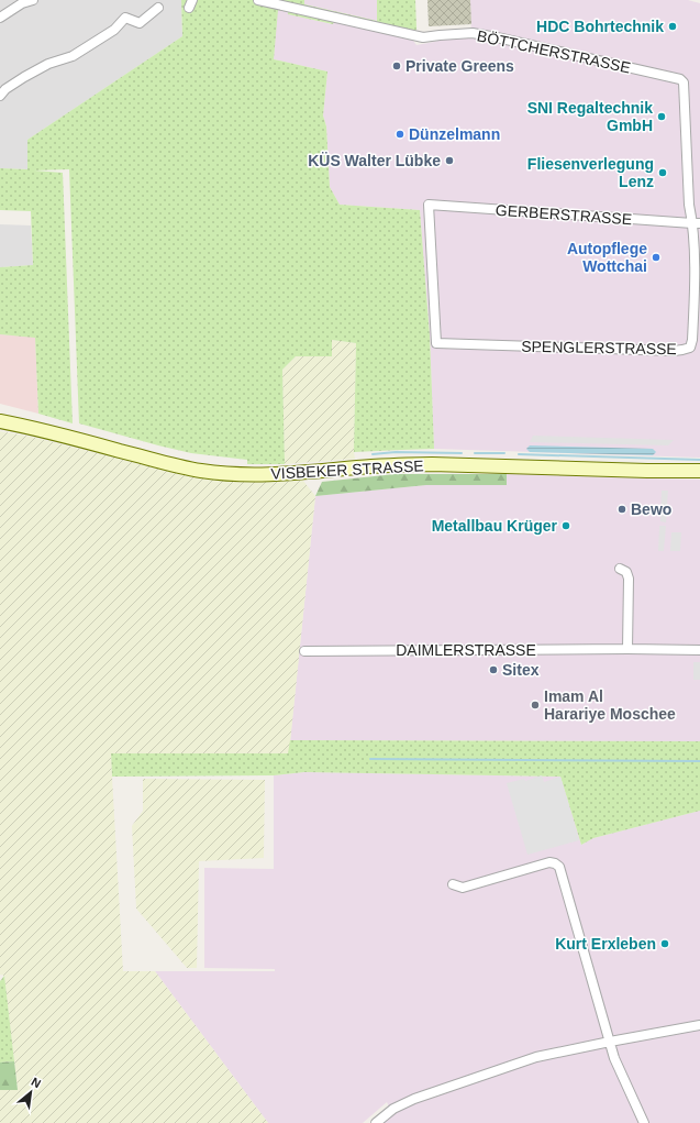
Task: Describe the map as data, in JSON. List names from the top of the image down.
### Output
{
  "streets": {
    "main road": ["VISBEKER STRASSE"],
    "street": [
      "BÖTTCHERSTRASSE",
      "GERBERSTRASSE",
      "SPENGLERSTRASSE",
      "DAIMLERSTRASSE"
    ]
  },
  "crossings": [
    ["BÖTTCHERSTRASSE", "GERBERSTRASSE"],
    ["BÖTTCHERSTRASSE", "SPENGLERSTRASSE"],
    ["GERBERSTRASSE", "SPENGLERSTRASSE"]
  ],
  "places": [
    "HDC Bohrtechnik",
    "Private Greens",
    "SNI Regaltechnik GmbH",
    "Dünzelmann",
    "KÜS Walter Lübke",
    "Fliesenverlegung Lenz",
    "Autopflege Wottchai",
    "Bewo",
    "Metallbau Krüger",
    "Sitex",
    "Imam Al Harariye Moschee",
    "Kurt Erxleben"
  ],
  "north": "top right"
}
